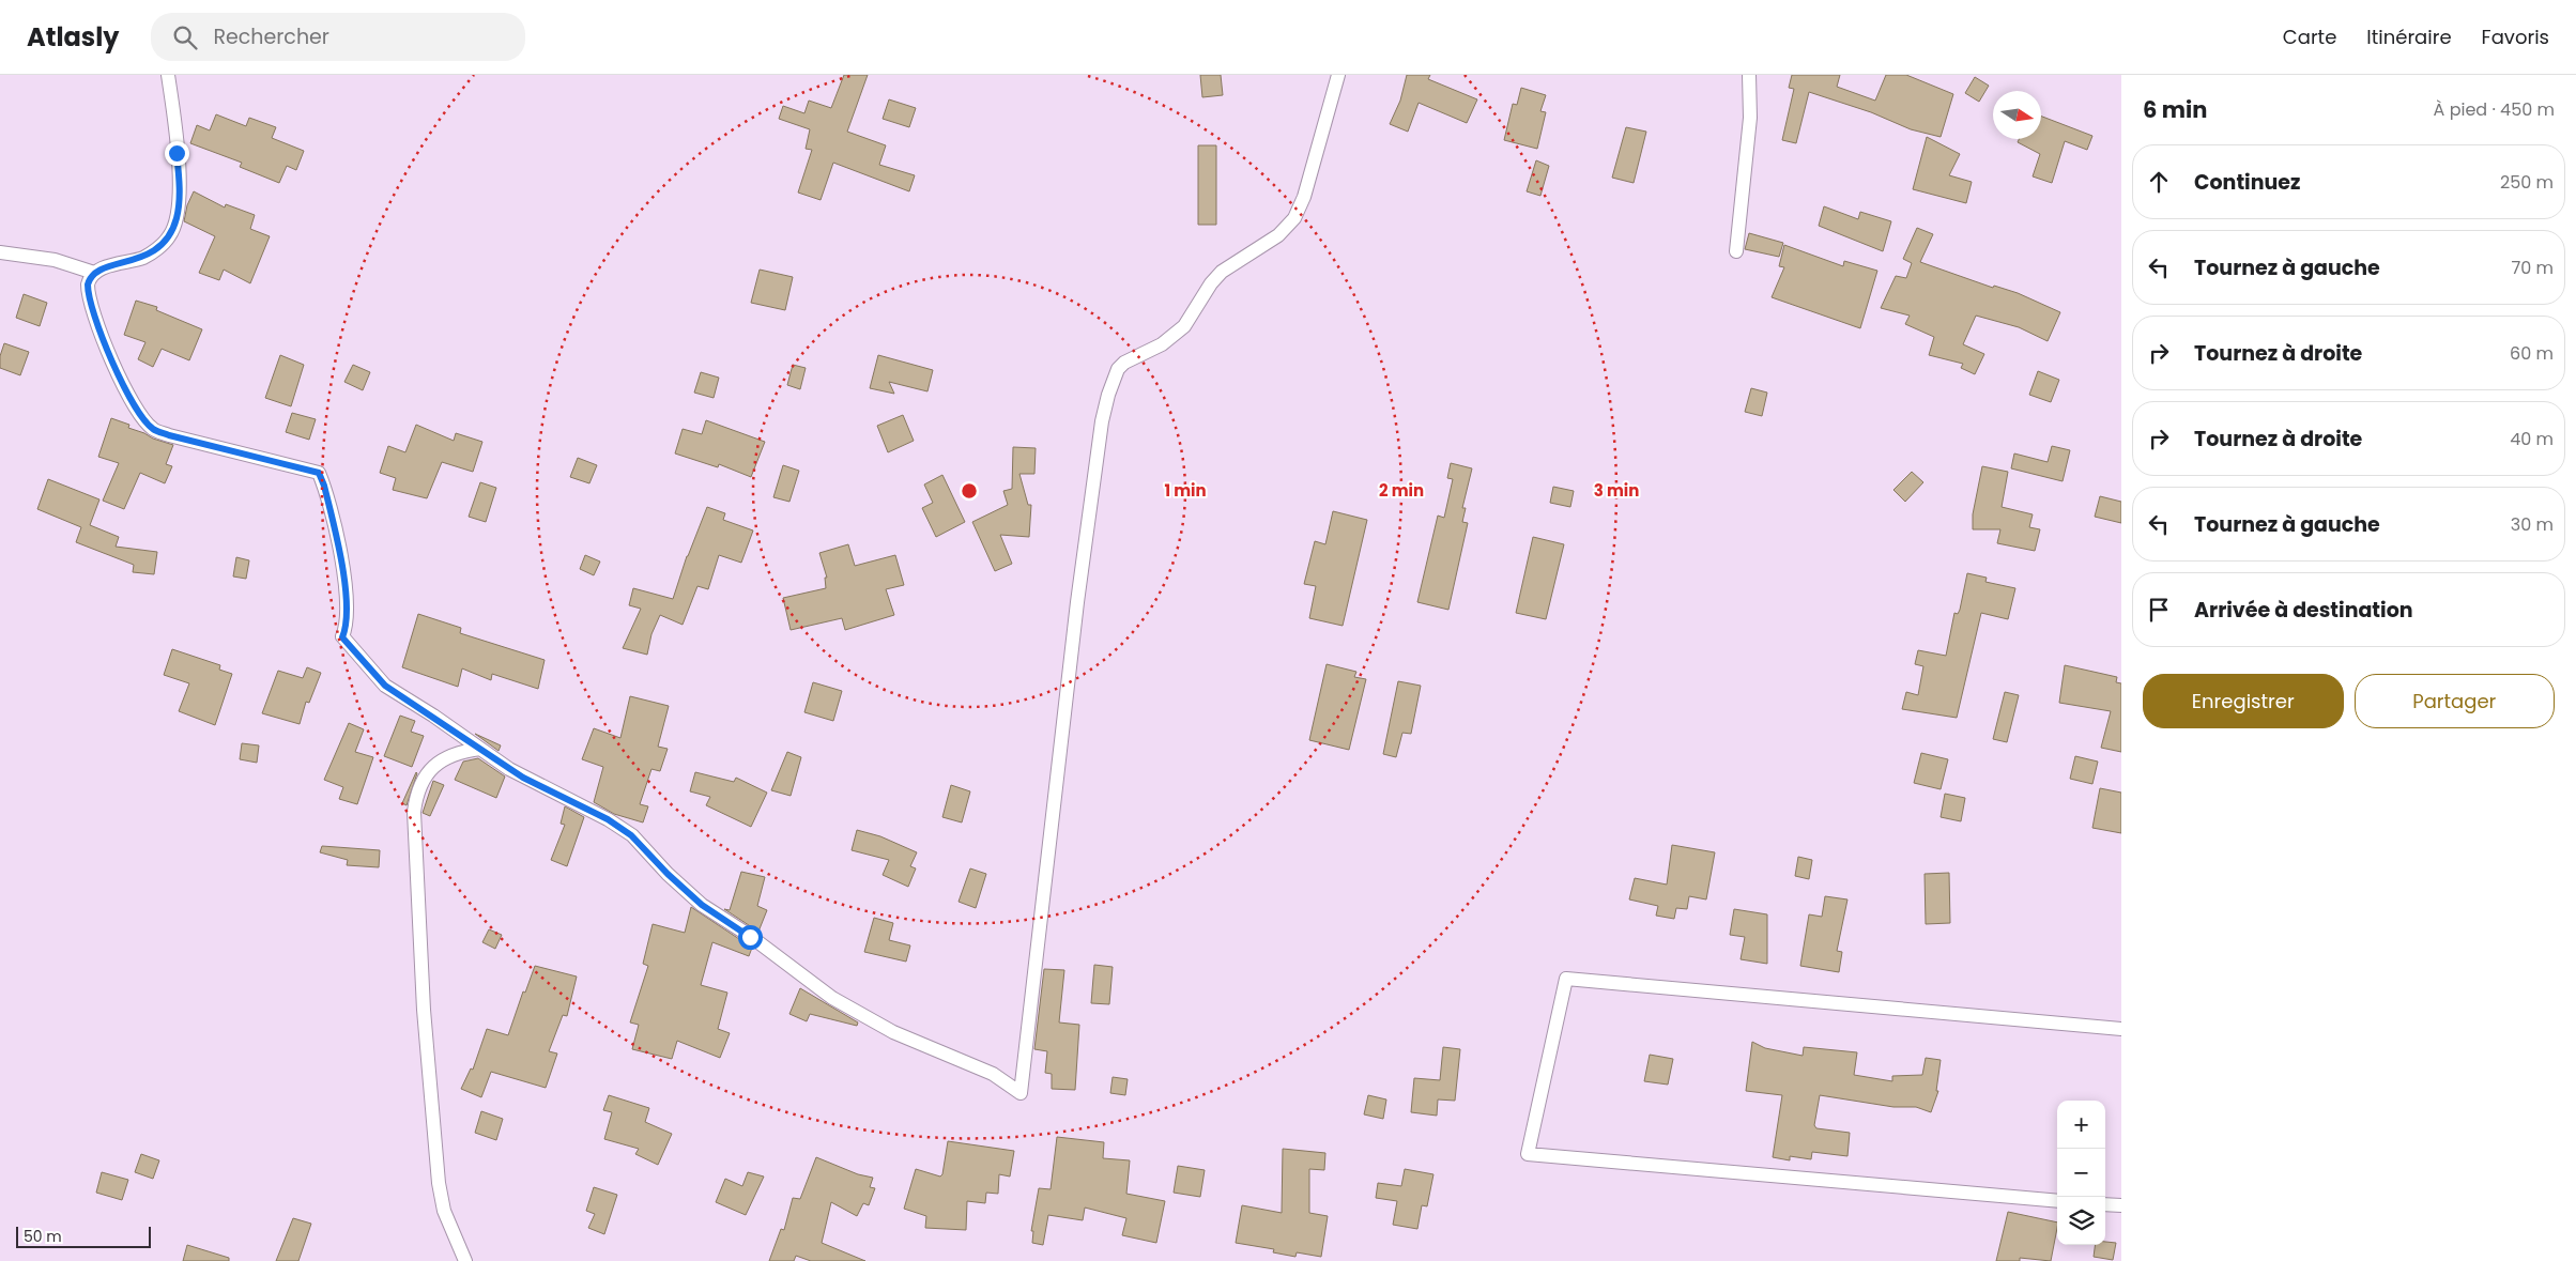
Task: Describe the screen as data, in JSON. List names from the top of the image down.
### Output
{
  "scale_bar": "50 m",
  "north": "right",
  "page": {
    "header": "Atlasly",
    "search": "Rechercher",
    "nav": ["Carte", "Itinéraire", "Favoris"],
    "heading": ["6 min", "À pied · 450 m"],
    "list": [
      ["Continuez", "250 m"],
      ["Tournez à gauche", "70 m"],
      ["Tournez à droite", "60 m"],
      ["Tournez à droite", "40 m"],
      ["Tournez à gauche", "30 m"],
      "Arrivée à destination"
    ],
    "buttons": ["Enregistrer", "Partager"],
    "map_buttons": ["+", "−"],
    "scale": "50 m"
  },
  "rings": ["1 min", "2 min", "3 min"]
}
